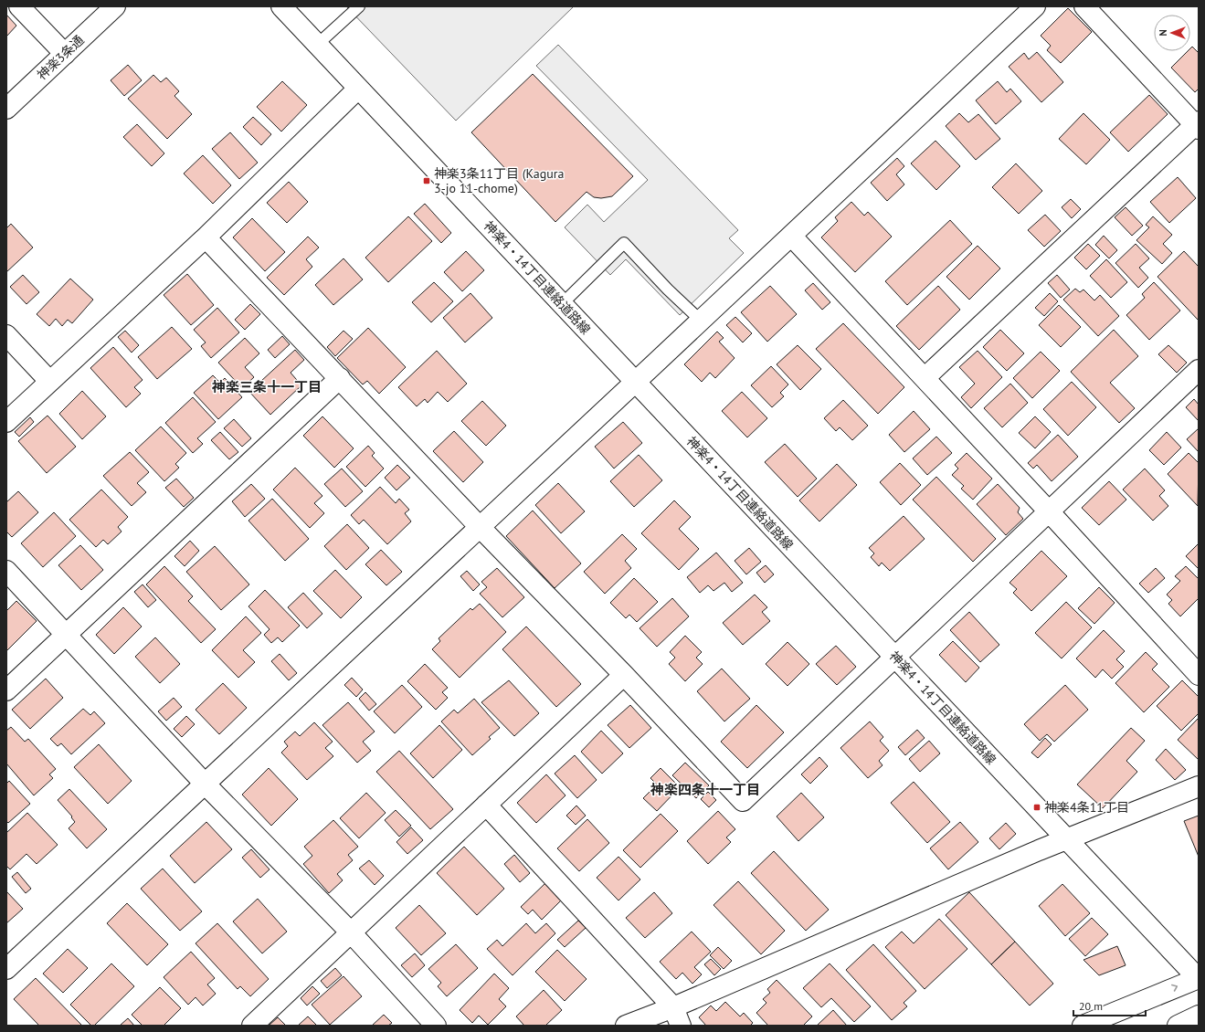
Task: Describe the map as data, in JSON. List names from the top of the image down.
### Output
{
  "streets": {
    "main road": ["神楽3条通", "神楽4・14丁目連絡道路線"]
  },
  "districts": ["神楽三条十一丁目", "神楽四条十一丁目"],
  "places": {
    "transit": ["神楽3条11丁目 (Kagura 3-jo 11-chome)", "神楽4条11丁目"]
  },
  "scale_bar": "20 m",
  "north": "left"
}
